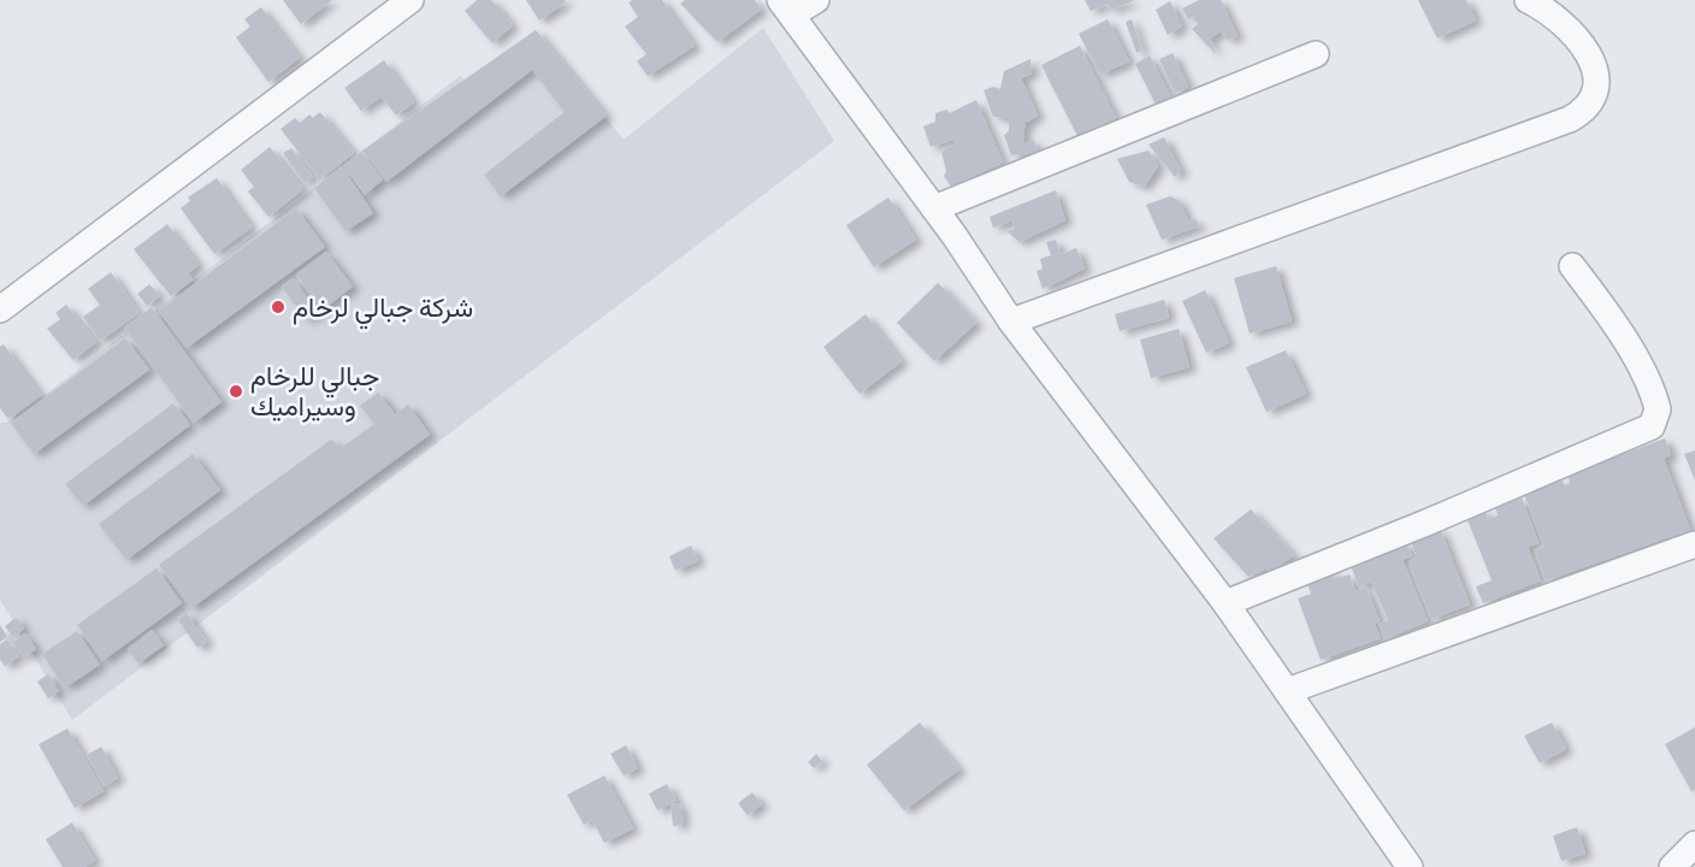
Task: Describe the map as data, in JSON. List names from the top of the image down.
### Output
{
  "places": ["شركة جبالي لرخام", "جبالي للرخام وسيراميك"]
}
